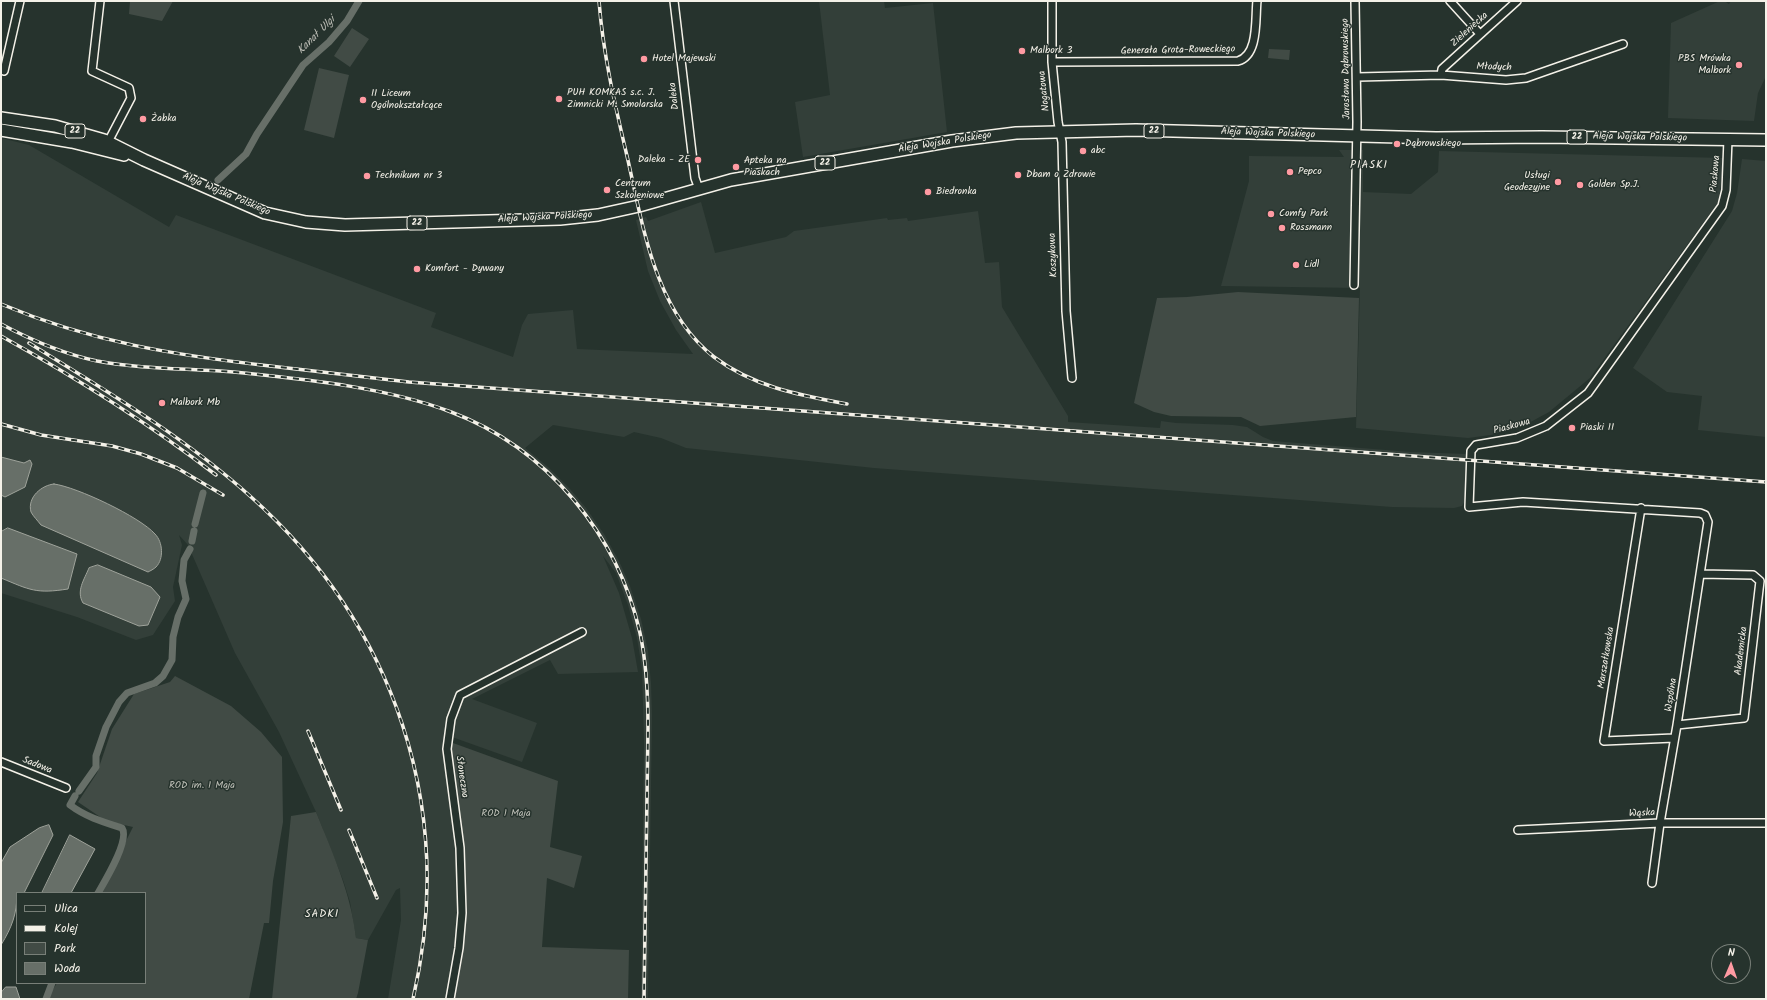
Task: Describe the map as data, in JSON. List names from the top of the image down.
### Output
{
  "streets": {
    "main road": ["22", "Aleja Wojska Polskiego"],
    "street": [
      "Zieleniecka",
      "Generała Grota-Roweckiego",
      "Młodych",
      "Jarosława Dąbrowskiego",
      "Nogatowa",
      "Daleka",
      "Piaskowa",
      "Koszykowa",
      "Akademicka",
      "Marszałkowska",
      "Wspólna",
      "Sadowa",
      "Słoneczna",
      "Wąska"
    ]
  },
  "crossings": [
    ["Zieleniecka", "Młodych"],
    ["Generała Grota-Roweckiego", "Nogatowa"],
    ["Młodych", "Jarosława Dąbrowskiego"],
    ["Jarosława Dąbrowskiego", "Aleja Wojska Polskiego"],
    ["Nogatowa", "Aleja Wojska Polskiego"],
    ["Nogatowa", "Koszykowa"],
    ["Daleka", "Aleja Wojska Polskiego"],
    ["Aleja Wojska Polskiego", "Piaskowa"],
    ["Aleja Wojska Polskiego", "Koszykowa"],
    ["Piaskowa", "Marszałkowska"],
    ["Piaskowa", "Wspólna"],
    ["Akademicka", "Wspólna"],
    ["Marszałkowska", "Wspólna"],
    ["Wspólna", "Wąska"]
  ],
  "districts": ["PIASKI", "SADKI"],
  "water": ["Kanał Ulgi"],
  "parks": ["ROD im. 1 Maja", "ROD 1 Maja"],
  "places": [
    "Malbork 3",
    "Hotel Majewski",
    "PBS Mrówka Malbork",
    "PUH KOMKAS s.c. J. Zimnicki M. Smolarska",
    "II Liceum Ogólnokształcące",
    "Żabka",
    "Dąbrowskiego",
    "abc",
    "Daleka - ZE",
    "Apteka na Piaskach",
    "Pepco",
    "Dbam o Zdrowie",
    "Technikum nr 3",
    "Usługi Geodezyjne",
    "Golden Sp.J.",
    "Centrum Szkoleniowe",
    "Biedronka",
    "Comfy Park",
    "Rossmann",
    "Lidl",
    "Komfort - Dywany",
    "Malbork Mb",
    "Piaski II"
  ],
  "legend": [
    "Ulica",
    "Kolej",
    "Park",
    "Woda"
  ],
  "north": "top"
}
